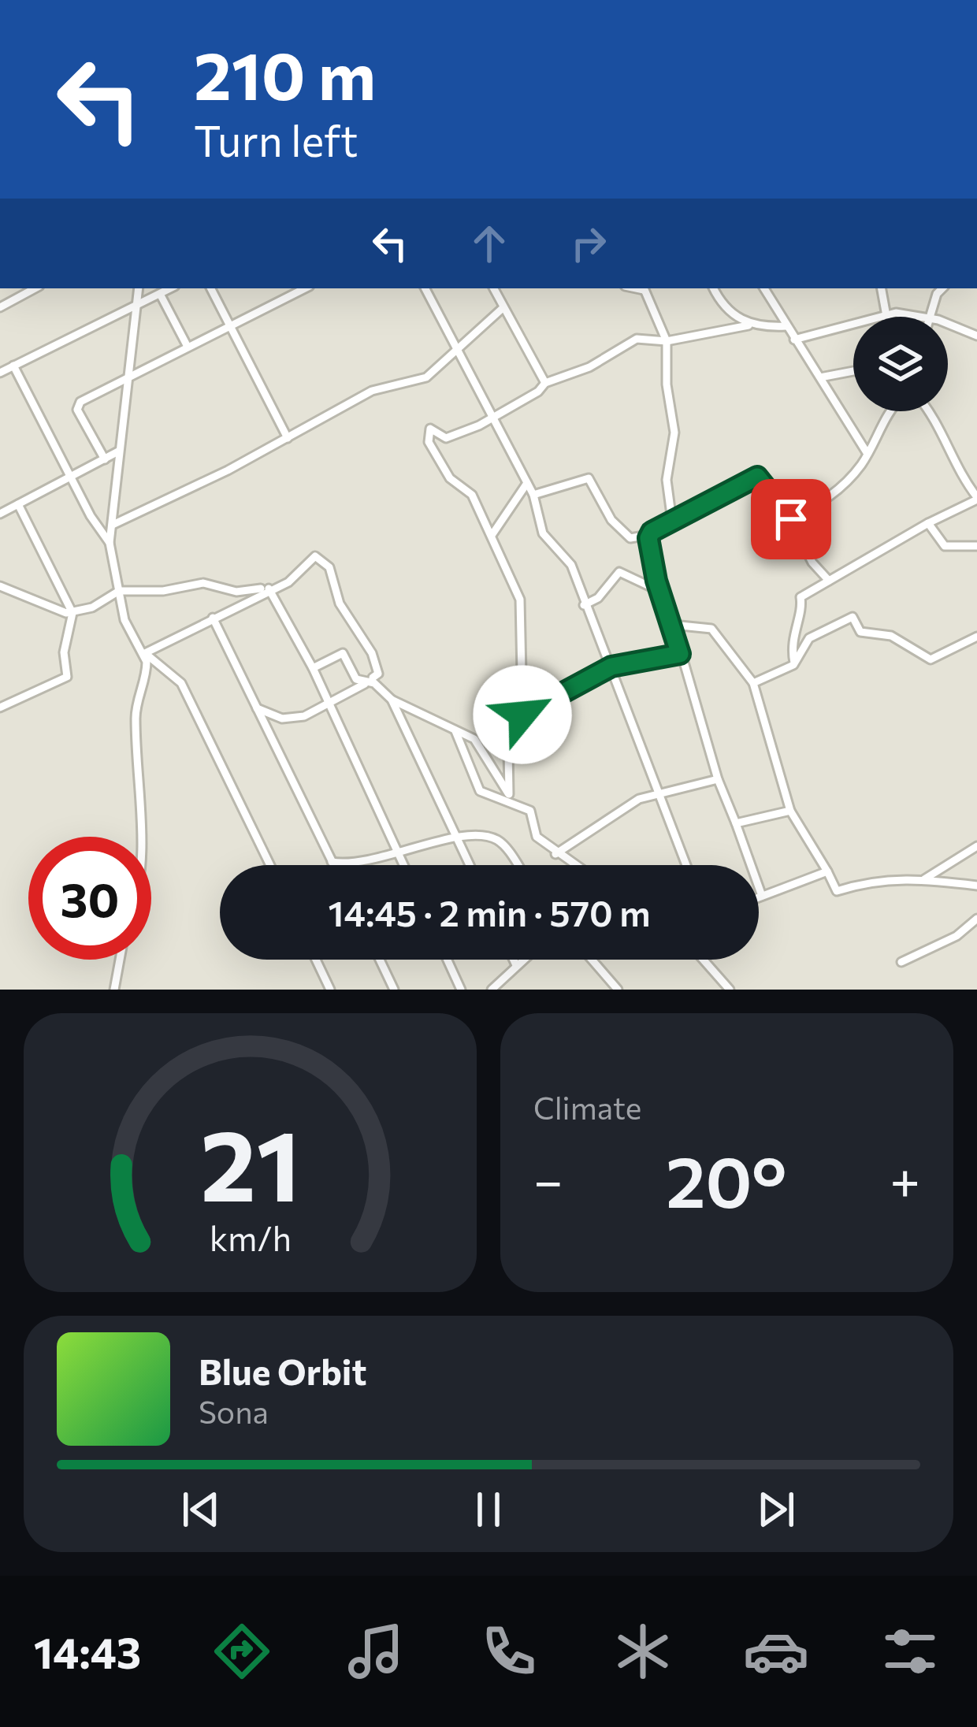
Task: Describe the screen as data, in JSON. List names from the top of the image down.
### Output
{
  "page": {
    "turn": ["210 m", "Turn left"],
    "limit": "30",
    "trip": "14:45 · 2 min · 570 m",
    "tile": "Climate",
    "heat": ["−", "20°", "+"],
    "song": ["Blue Orbit", "Sona"],
    "tabs": "14:43",
    "gauge": ["21", "km/h"]
  }
}
